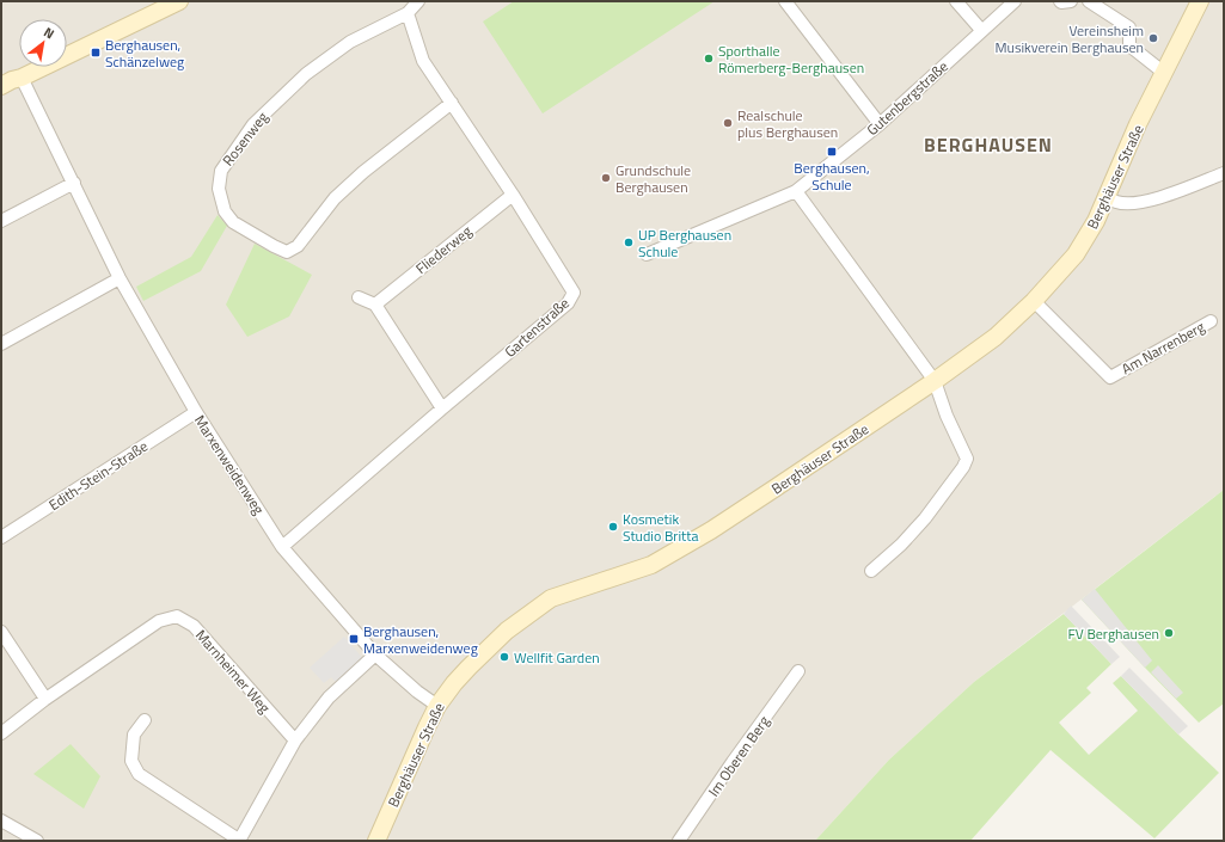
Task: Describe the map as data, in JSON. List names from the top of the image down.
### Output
{
  "streets": {
    "street": [
      "Gutenbergstraße",
      "Rosenweg",
      "Berghäuser Straße",
      "Fliederweg",
      "Gartenstraße",
      "Am Narrenberg",
      "Marxenweidenweg",
      "Edith-Stein-Straße",
      "Marnheimer Weg",
      "Im Oberen Berg"
    ]
  },
  "crossings": [
    ["Rosenweg", "Gartenstraße"],
    ["Berghäuser Straße", "Am Narrenberg"],
    ["Berghäuser Straße", "Marxenweidenweg"],
    ["Fliederweg", "Gartenstraße"],
    ["Gartenstraße", "Marxenweidenweg"],
    ["Marxenweidenweg", "Edith-Stein-Straße"]
  ],
  "districts": ["BERGHAUSEN"],
  "places": {
    "other": [
      "Vereinsheim Musikverein Berghausen",
      "Sporthalle Römerberg-Berghausen",
      "Realschule plus Berghausen",
      "Grundschule Berghausen",
      "UP Berghausen Schule",
      "Kosmetik Studio Britta",
      "FV Berghausen",
      "Wellfit Garden"
    ],
    "transit": ["Berghausen, Schänzelweg", "Berghausen, Schule", "Berghausen, Marxenweidenweg"]
  },
  "north": "top right"
}
